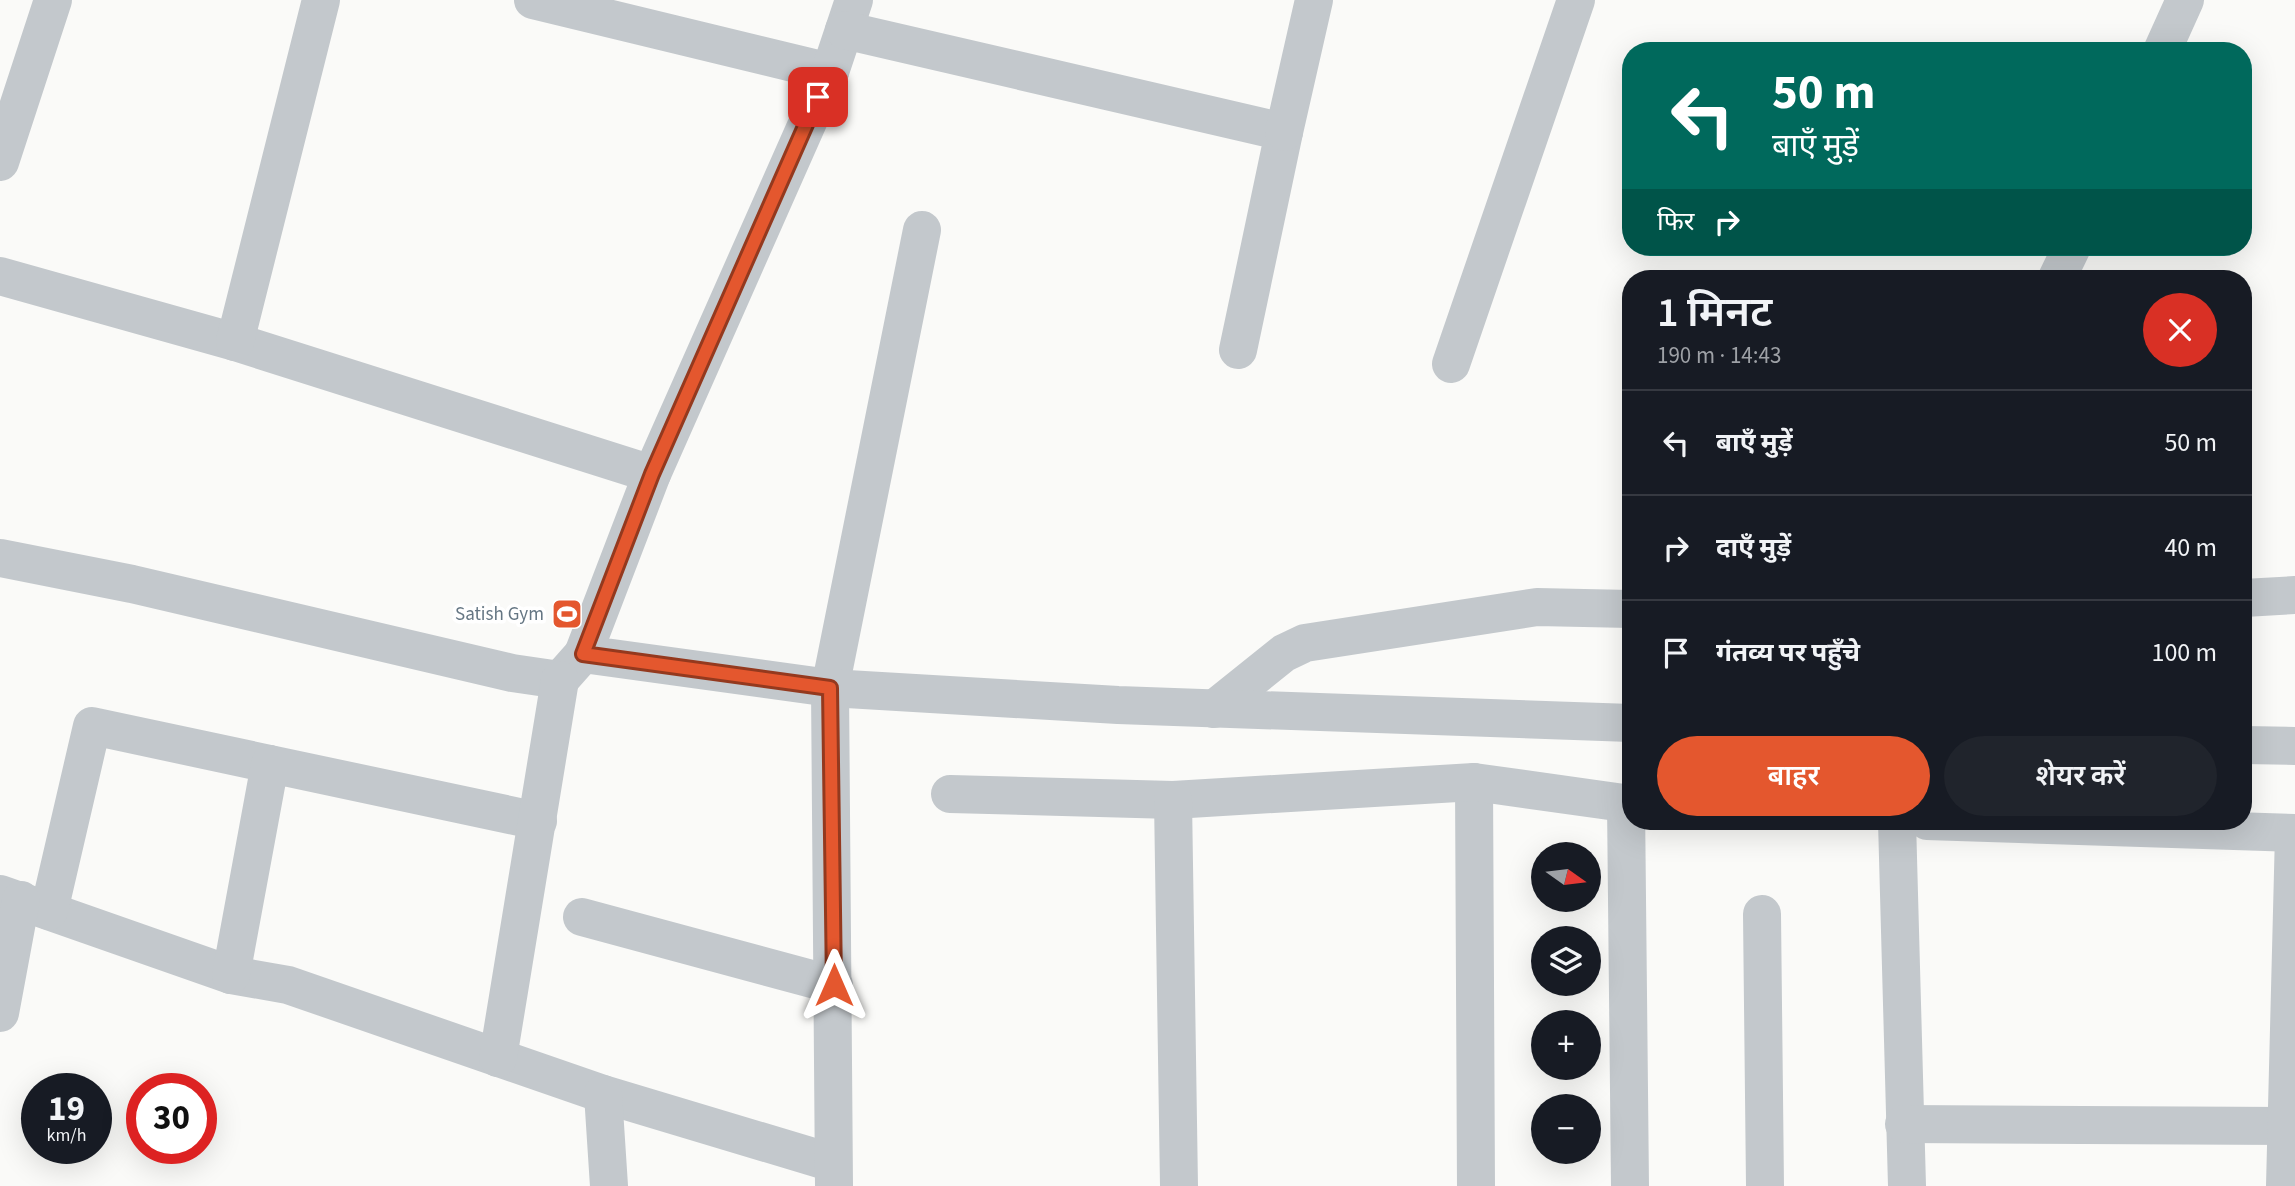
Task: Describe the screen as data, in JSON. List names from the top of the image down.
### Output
{
  "places": {
    "sports": ["Satish Gym"]
  },
  "north": "right",
  "page": {
    "turn": ["50 m", "बाएँ मुड़ें"],
    "then": "फिर",
    "heading": ["1 मिनट", "190 m · 14:43"],
    "list": [
      {
        "name": "बाएँ मुड़ें",
        "value": "50 m"
      },
      {
        "name": "दाएँ मुड़ें",
        "value": "40 m"
      },
      {
        "name": "गंतव्य पर पहुँचे",
        "value": "100 m"
      }
    ],
    "buttons": ["बाहर", "शेयर करें"],
    "map_buttons": ["+", "−"],
    "speed": "19 km/h",
    "limit": "30"
  }
}
